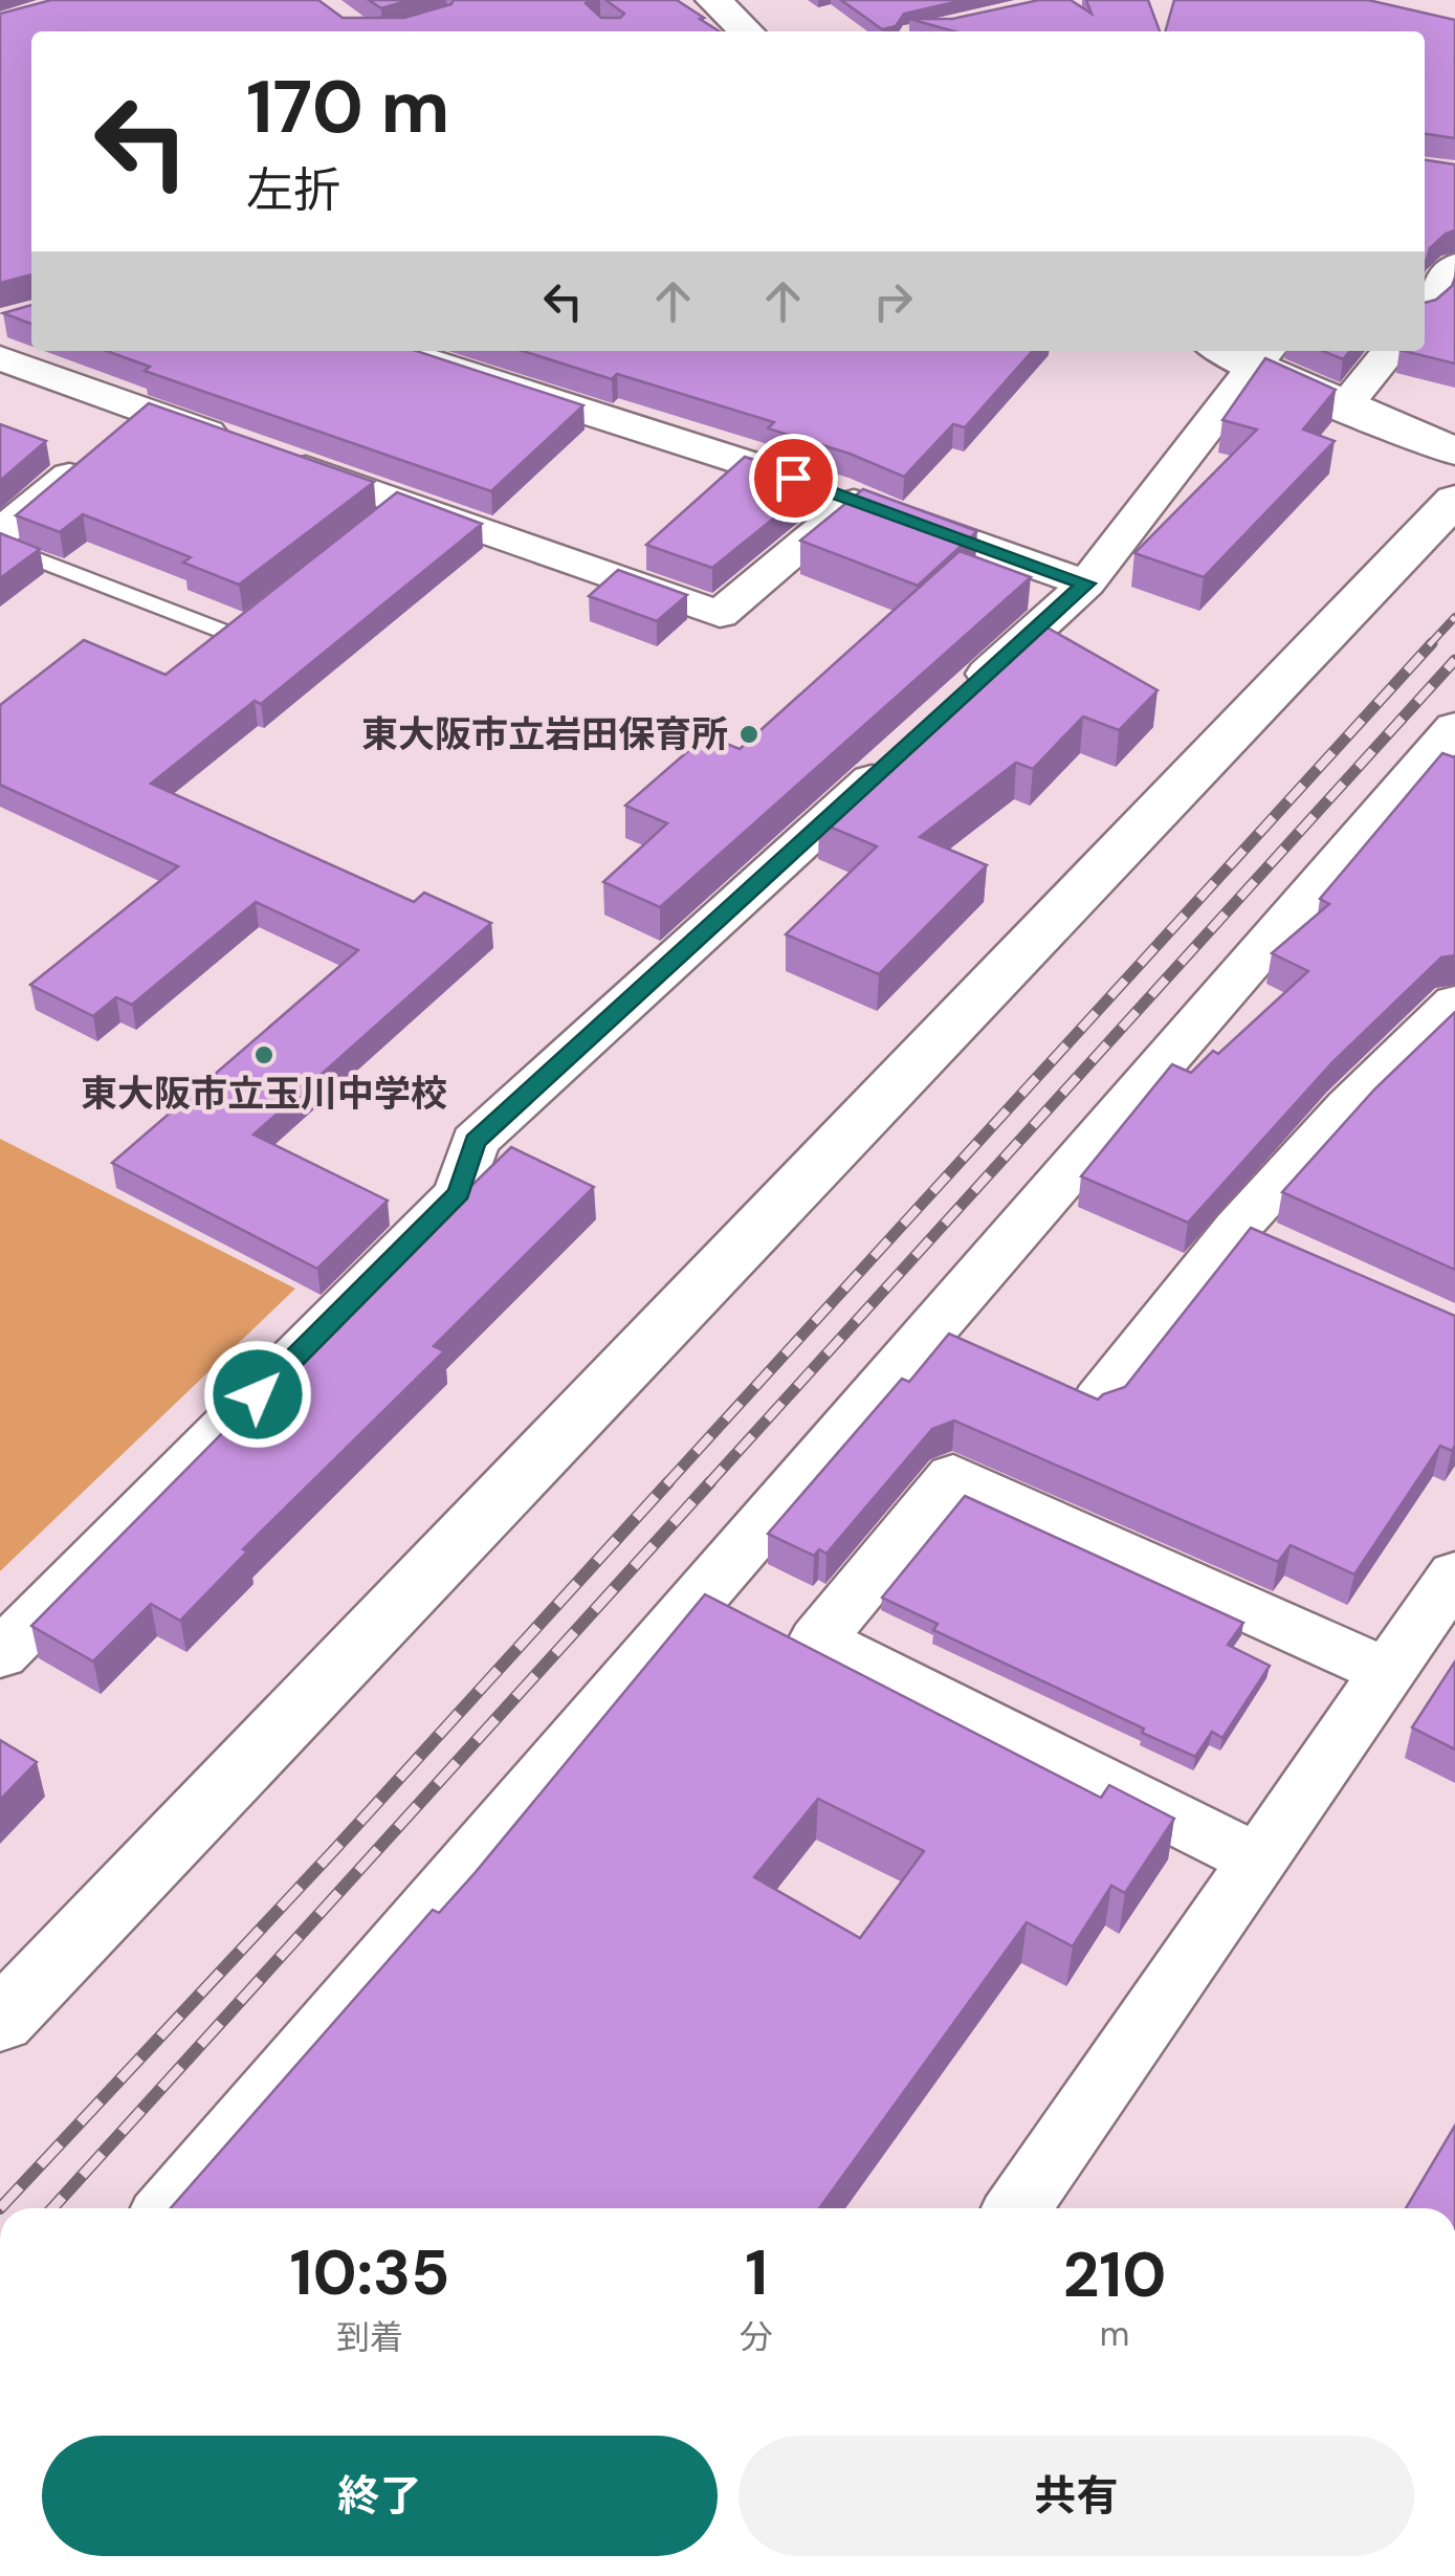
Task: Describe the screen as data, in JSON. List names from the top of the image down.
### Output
{
  "places": ["東大阪市立岩田保育所", "東大阪市立玉川中学校"],
  "page": {
    "turn": ["170 m", "左折"],
    "eta": [
      "10:35",
      "到着",
      "1",
      "分",
      "210",
      "m"
    ],
    "buttons": ["終了", "共有"]
  }
}
